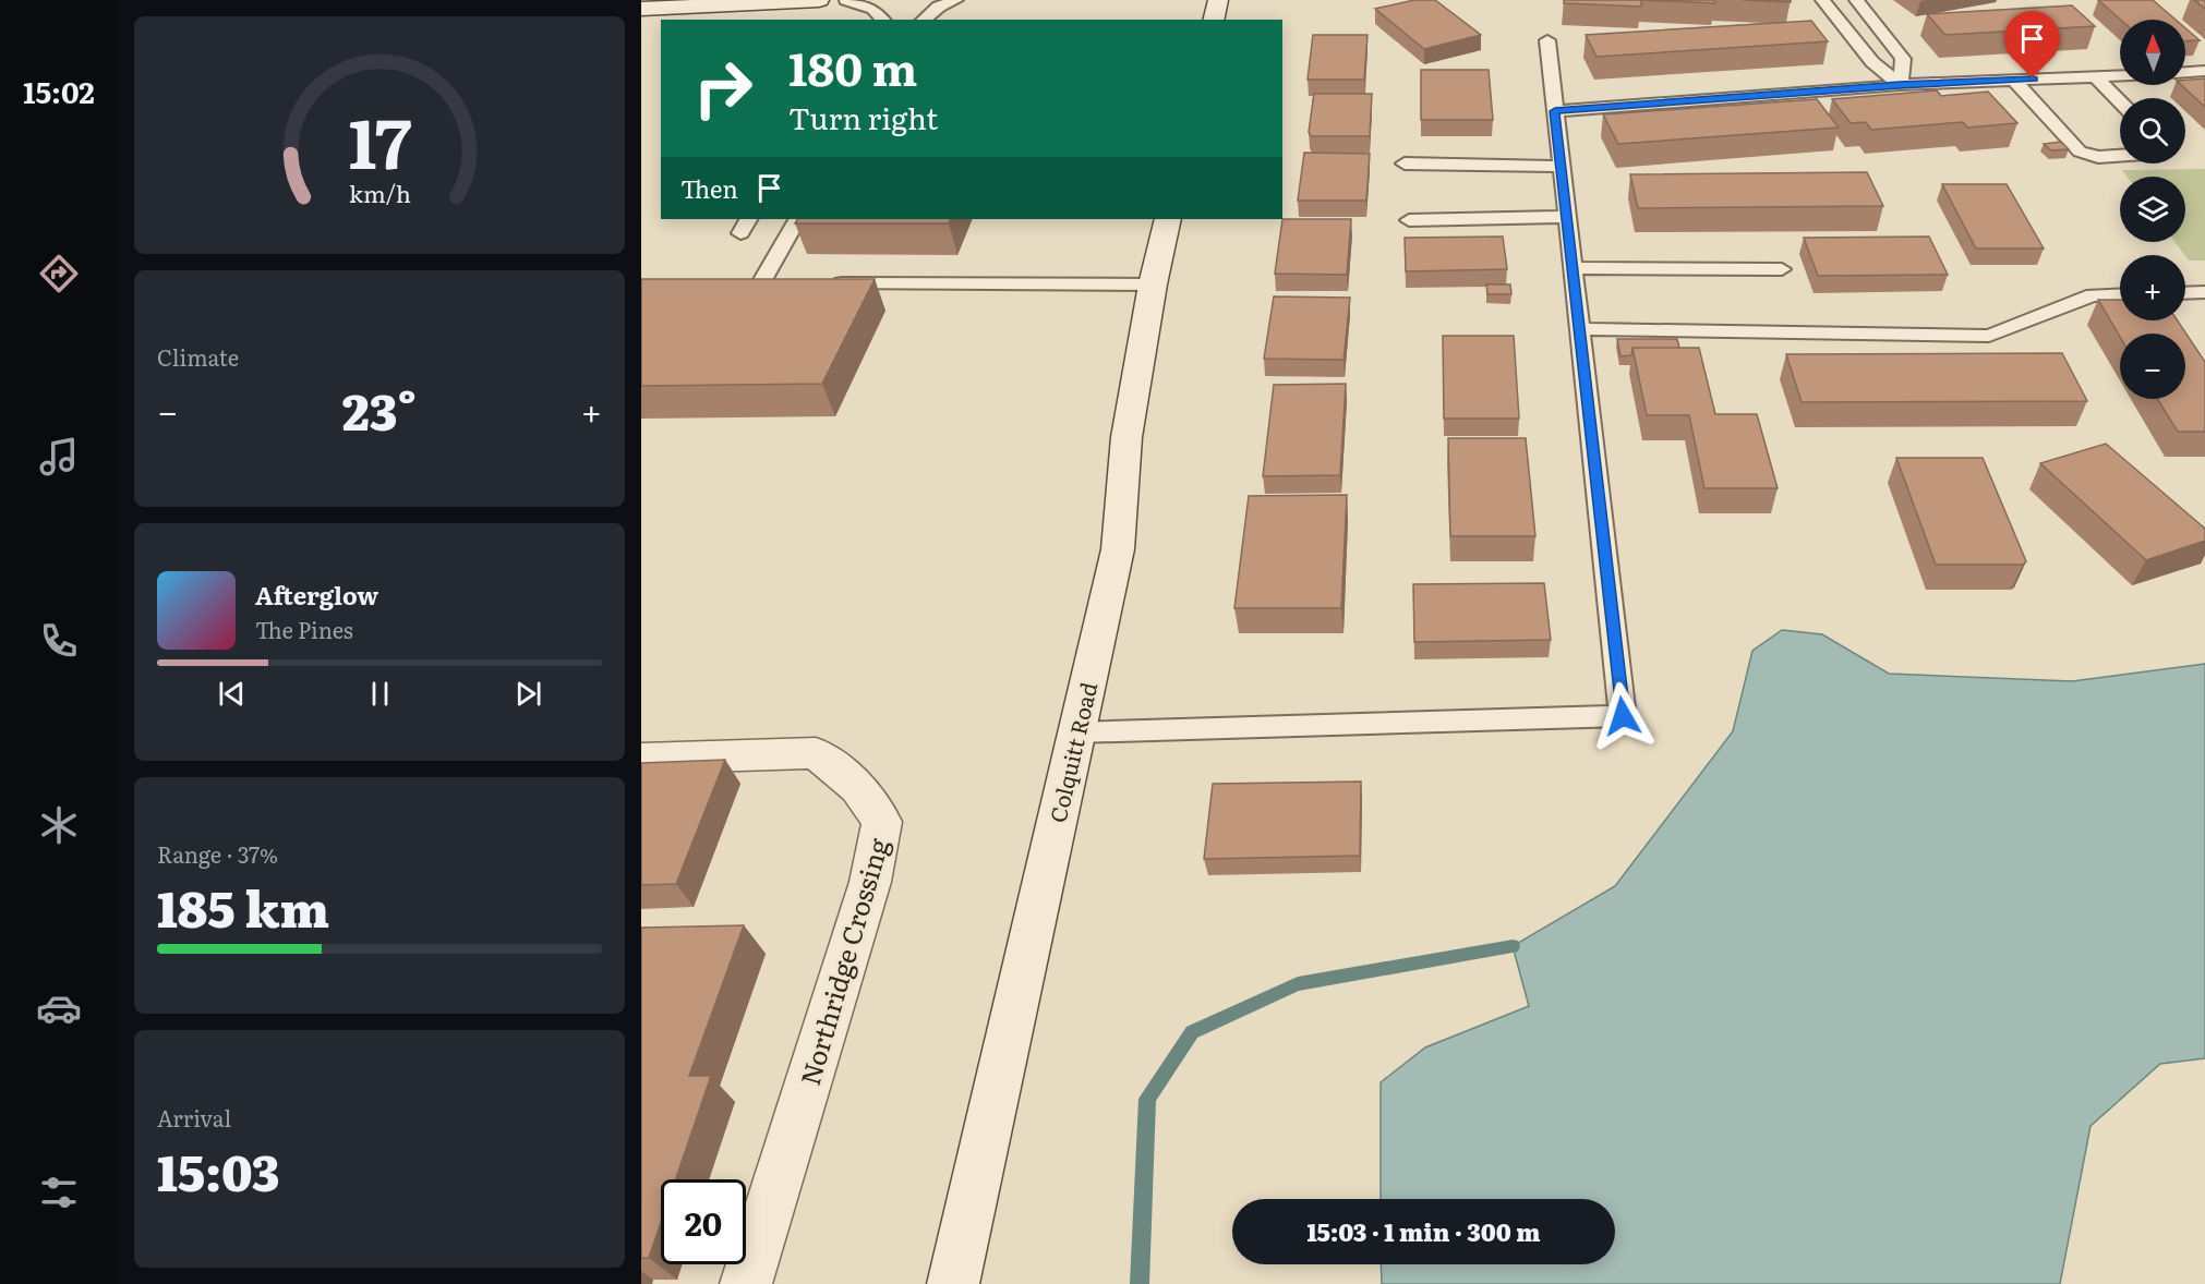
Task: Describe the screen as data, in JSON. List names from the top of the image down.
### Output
{
  "streets": {
    "street": ["Colquitt Road", "Northridge Crossing"]
  },
  "north": "top",
  "page": {
    "tabs": "15:02",
    "map_buttons": ["+", "−"],
    "turn": ["180 m", "Turn right"],
    "then": "Then",
    "tile": [
      "Climate",
      ["Range · 37%", "185 km"],
      ["Arrival", "15:03"]
    ],
    "heat": ["−", "23°", "+"],
    "song": ["Afterglow", "The Pines"],
    "limit": "20",
    "trip": "15:03 · 1 min · 300 m",
    "gauge": ["17", "km/h"]
  }
}
